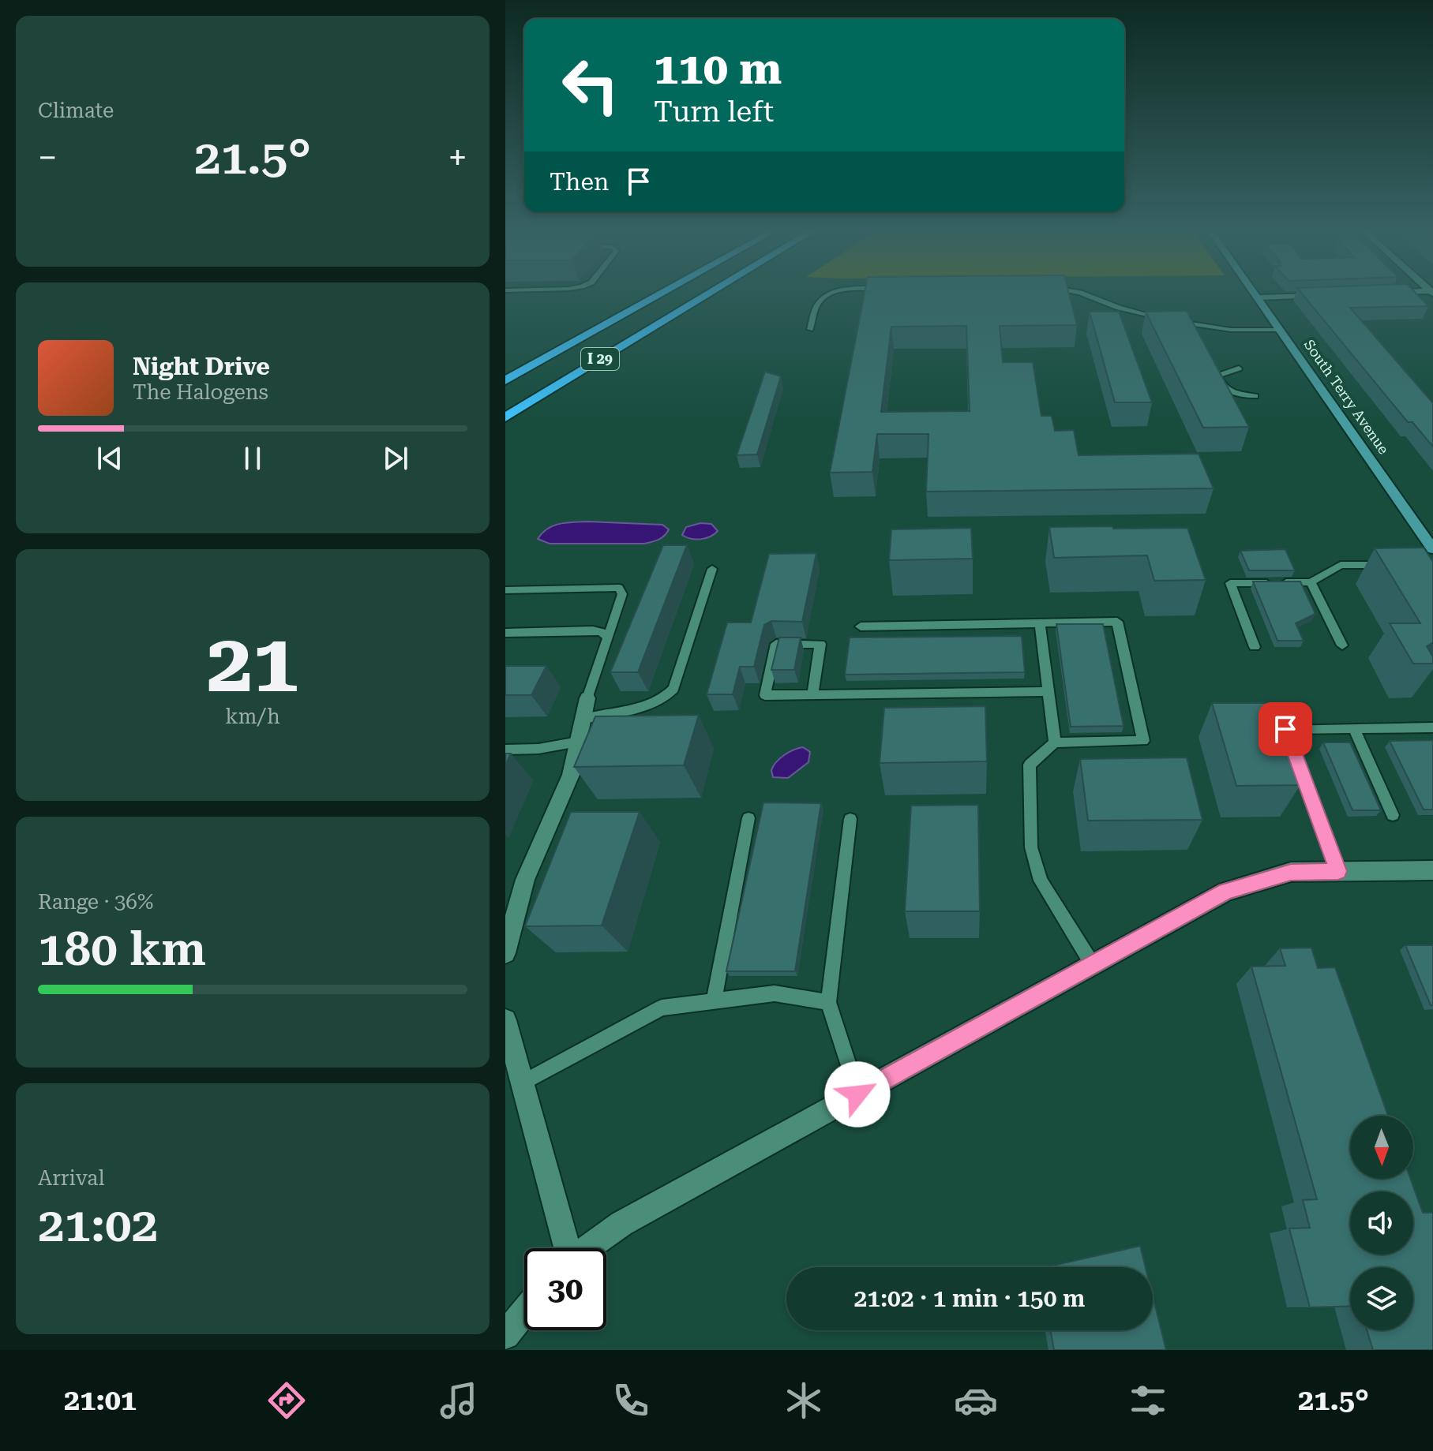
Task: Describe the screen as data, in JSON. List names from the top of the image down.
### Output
{
  "streets": {
    "highway": ["I 29"],
    "street": ["South Terry Avenue"]
  },
  "north": "bottom",
  "page": {
    "tile": [
      "Climate",
      ["21", "km/h"],
      ["Range · 36%", "180 km"],
      ["Arrival", "21:02"]
    ],
    "turn": ["110 m", "Turn left"],
    "heat": ["−", "21.5°", "+"],
    "then": "Then",
    "song": ["Night Drive", "The Halogens"],
    "limit": "30",
    "trip": "21:02 · 1 min · 150 m",
    "tabs": ["21:01", "21.5°"]
  }
}
